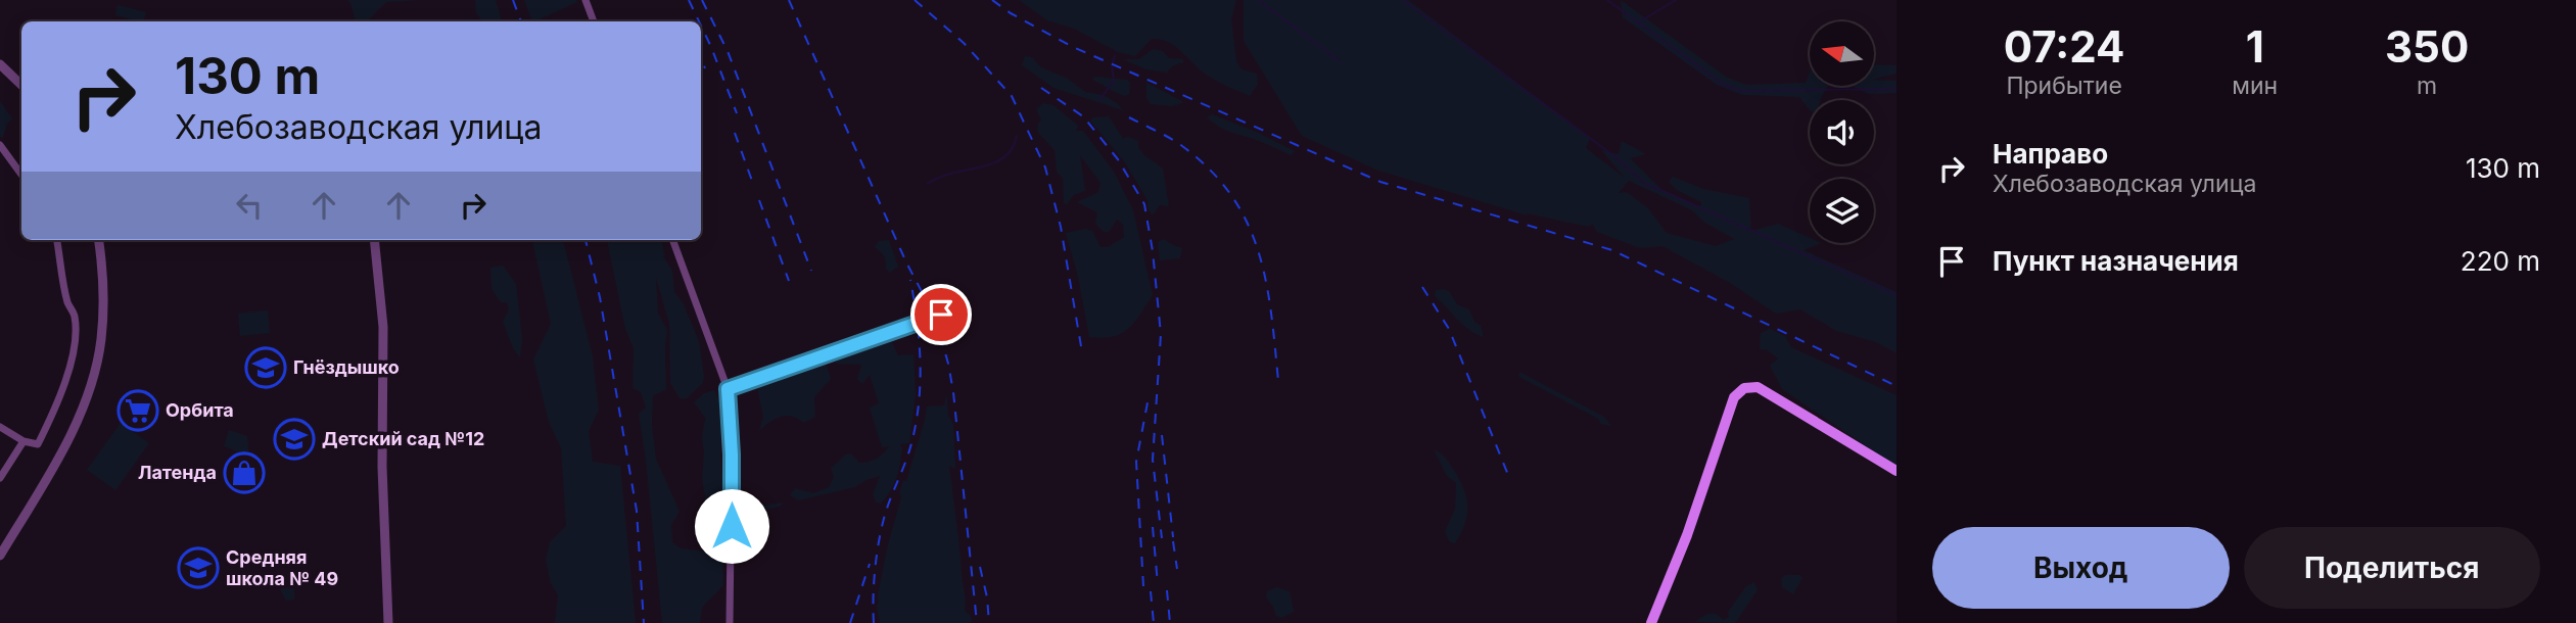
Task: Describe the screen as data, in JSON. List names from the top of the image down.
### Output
{
  "places": {
    "school or university": ["Гнёздышко", "Детский сад №12", "Средняя школа № 49"],
    "supermarket": ["Орбита"],
    "shop": ["Латенда"]
  },
  "north": "left",
  "page": {
    "eta": [
      "07:24",
      "Прибытие",
      "1",
      "мин",
      "350",
      "m"
    ],
    "turn": ["130 m", "Хлебозаводская улица"],
    "list": [
      {
        "name": "Направо",
        "note": "Хлебозаводская улица",
        "value": "130 m"
      },
      {
        "name": "Пункт назначения",
        "value": "220 m"
      }
    ],
    "buttons": ["Выход", "Поделиться"]
  }
}
